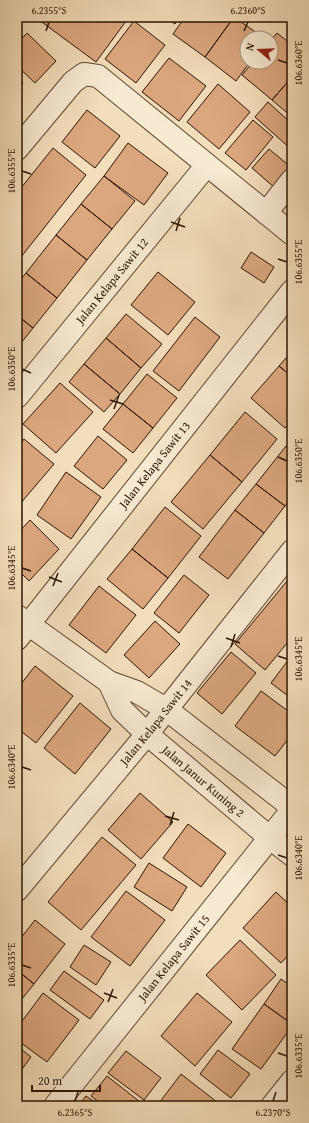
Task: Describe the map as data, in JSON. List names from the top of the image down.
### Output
{
  "streets": {
    "street": [
      "Jalan Kelapa Sawit 12",
      "Jalan Kelapa Sawit 13",
      "Jalan Kelapa Sawit 14",
      "Jalan Janur Kuning 2",
      "Jalan Kelapa Sawit 15"
    ]
  },
  "crossings": [
    ["Jalan Kelapa Sawit 13", "Jalan Janur Kuning 2"],
    ["Jalan Kelapa Sawit 14", "Jalan Janur Kuning 2"],
    ["Jalan Janur Kuning 2", "Jalan Kelapa Sawit 15"]
  ],
  "scale_bar": "20 m",
  "north": "left",
  "coordinates": [
    "6.2355°S",
    "6.2360°S",
    "106.6360°E",
    "106.6355°E",
    "106.6350°E",
    "106.6345°E",
    "106.6340°E",
    "106.6335°E",
    "6.2365°S",
    "6.2370°S"
  ]
}
